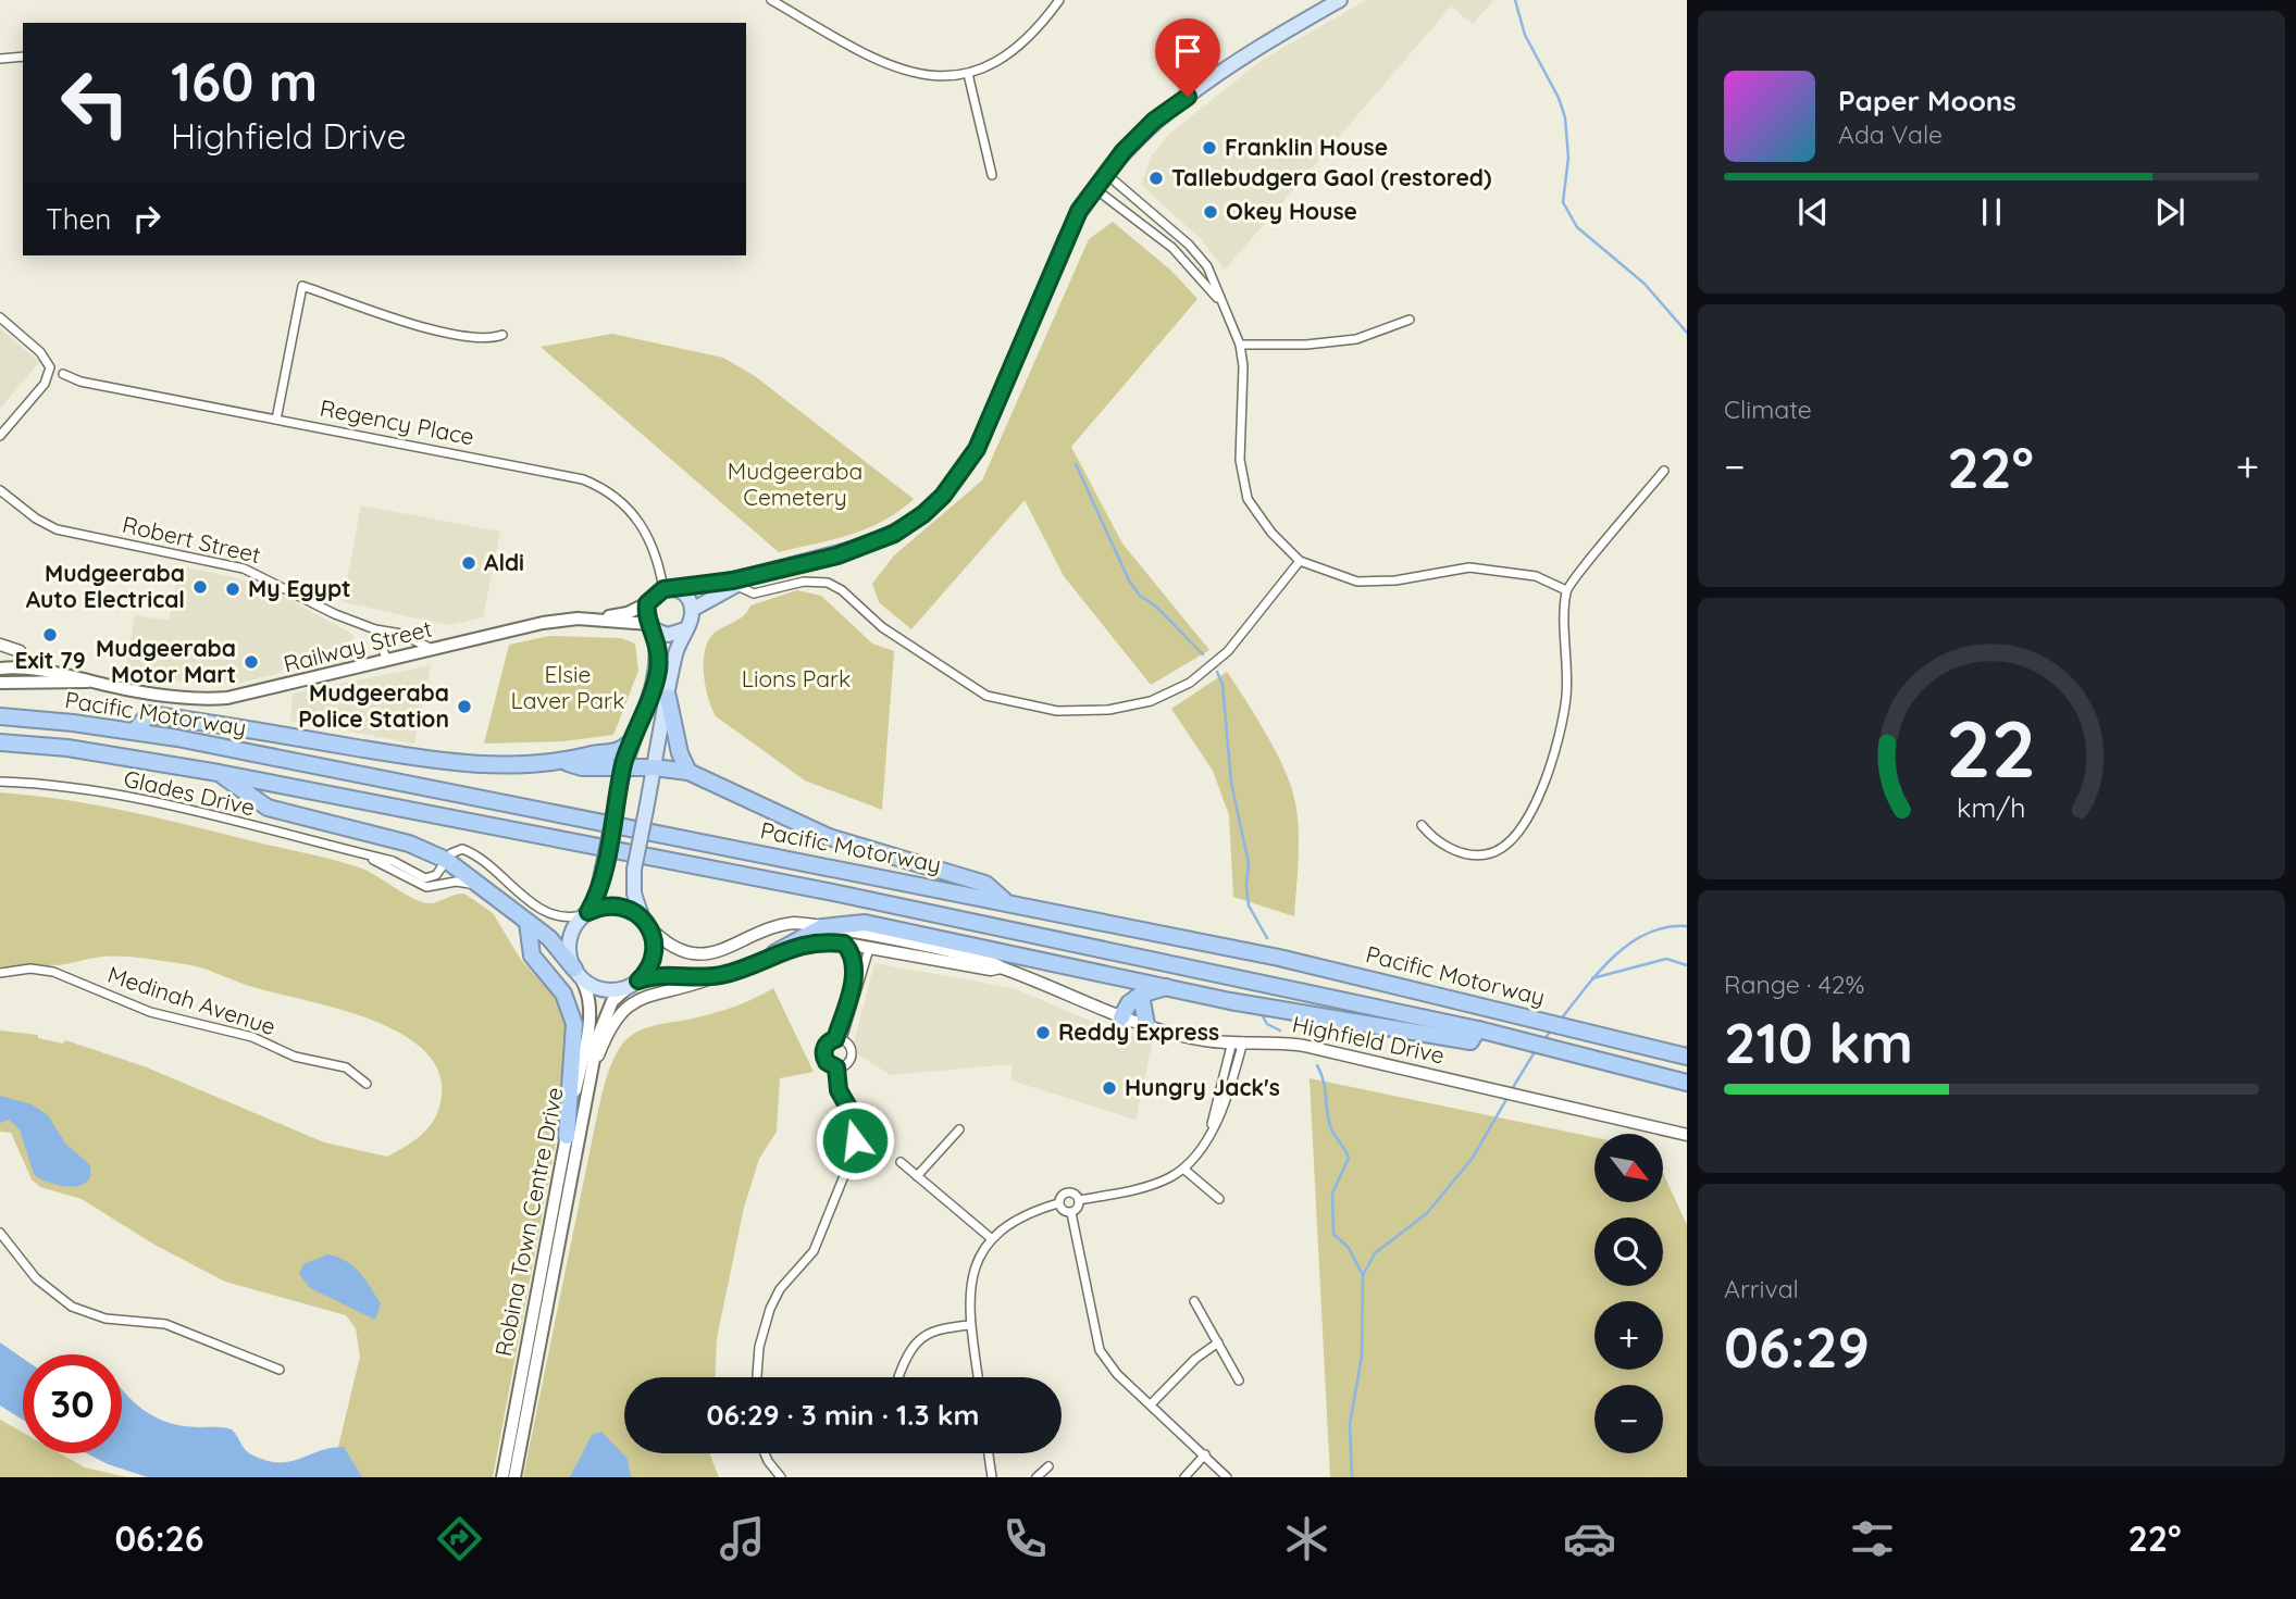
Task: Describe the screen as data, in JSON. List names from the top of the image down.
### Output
{
  "streets": {
    "highway": ["Pacific Motorway"],
    "main road": ["Railway Street", "Robina Town Centre Drive"],
    "street": [
      "Regency Place",
      "Robert Street",
      "Glades Drive",
      "Medinah Avenue",
      "Highfield Drive"
    ]
  },
  "crossings": [
    ["Regency Place", "Railway Street"],
    ["Robert Street", "Railway Street"],
    ["Highfield Drive", "Robina Town Centre Drive"]
  ],
  "parks": ["Mudgeeraba Cemetery", "Elsie Laver Park", "Lions Park"],
  "places": [
    "Franklin House",
    "Tallebudgera Gaol (restored)",
    "Okey House",
    "Aldi",
    "Mudgeeraba Auto Electrical",
    "My Egypt",
    "Exit 79",
    "Mudgeeraba Motor Mart",
    "Mudgeeraba Police Station",
    "Reddy Express",
    "Hungry Jack's"
  ],
  "north": "bottom right",
  "page": {
    "turn": ["160 m", "Highfield Drive"],
    "song": ["Paper Moons", "Ada Vale"],
    "then": "Then",
    "tile": [
      "Climate",
      ["Range · 42%", "210 km"],
      ["Arrival", "06:29"]
    ],
    "heat": ["−", "22°", "+"],
    "map_buttons": ["+", "−"],
    "limit": "30",
    "trip": "06:29 · 3 min · 1.3 km",
    "tabs": ["06:26", "22°"],
    "gauge": ["22", "km/h"]
  }
}
